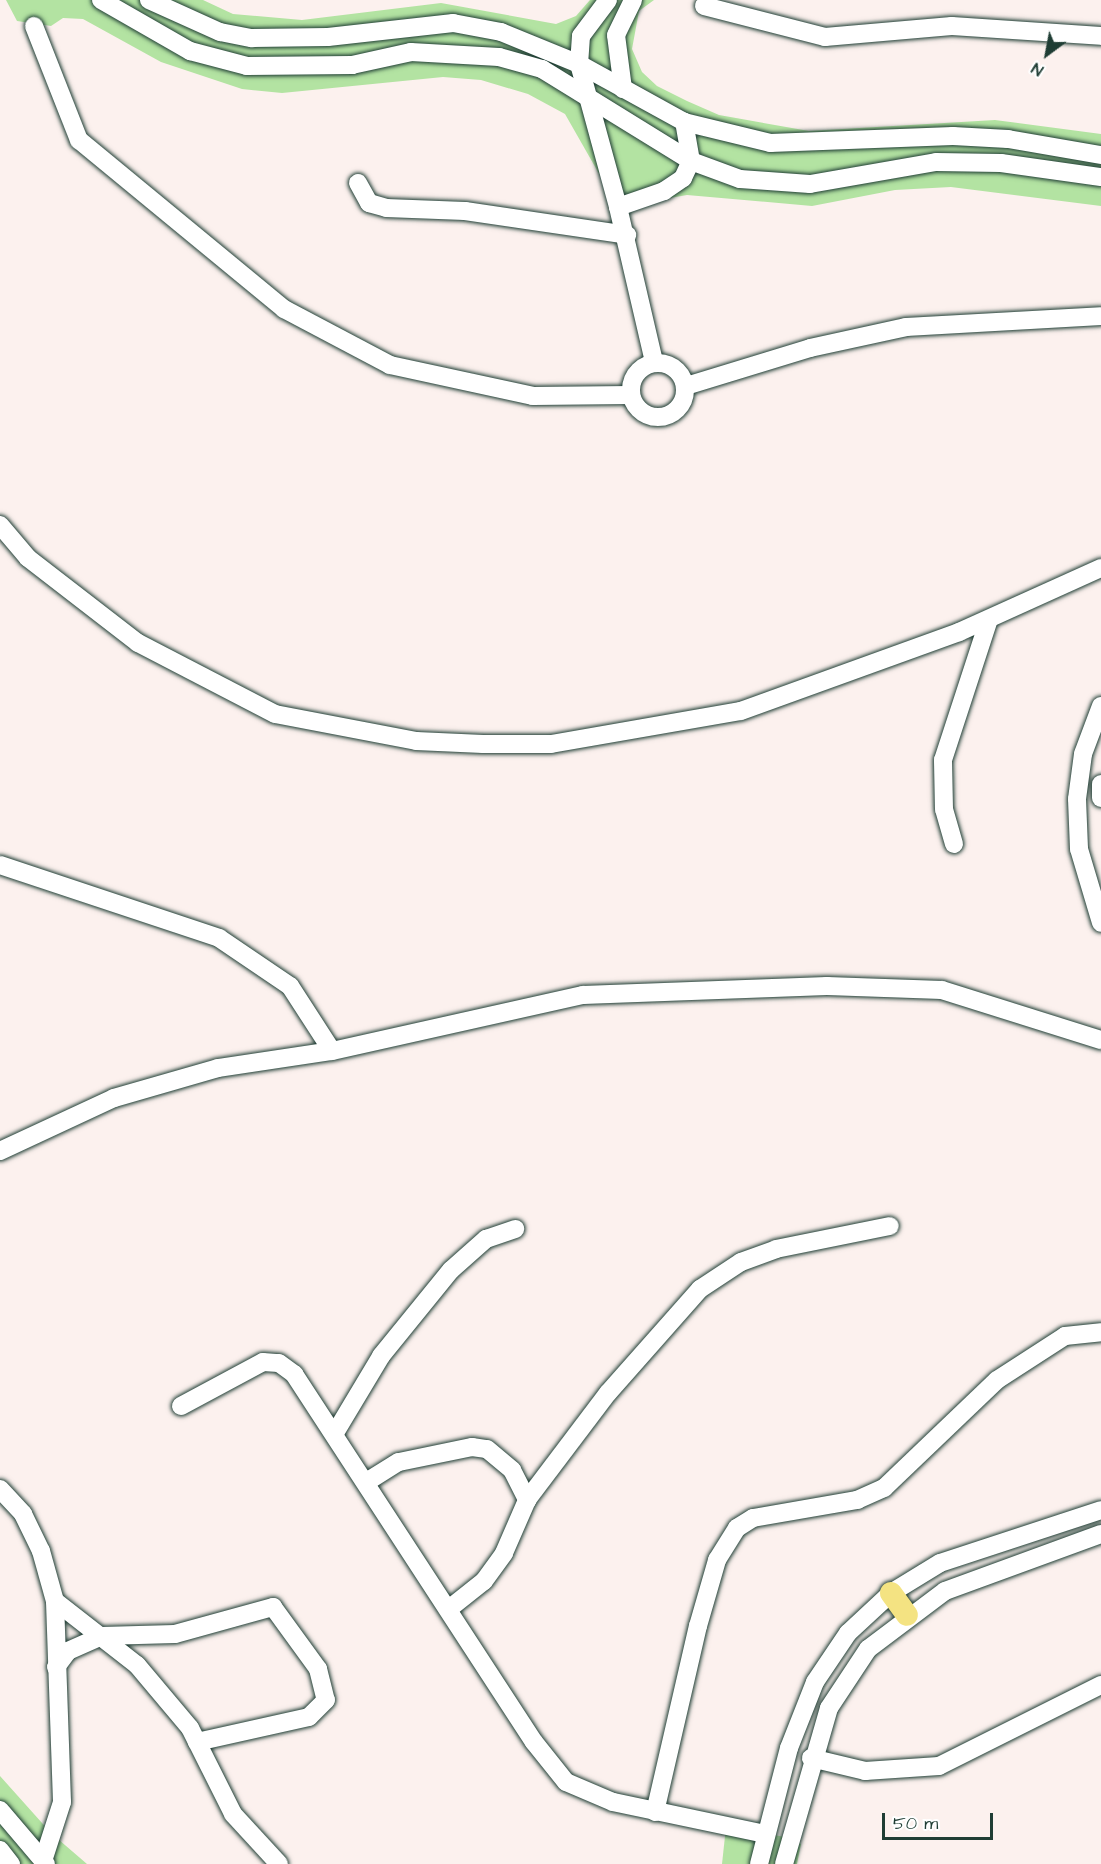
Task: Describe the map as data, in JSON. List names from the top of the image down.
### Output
{
  "scale_bar": "50 m",
  "north": "bottom left"
}
